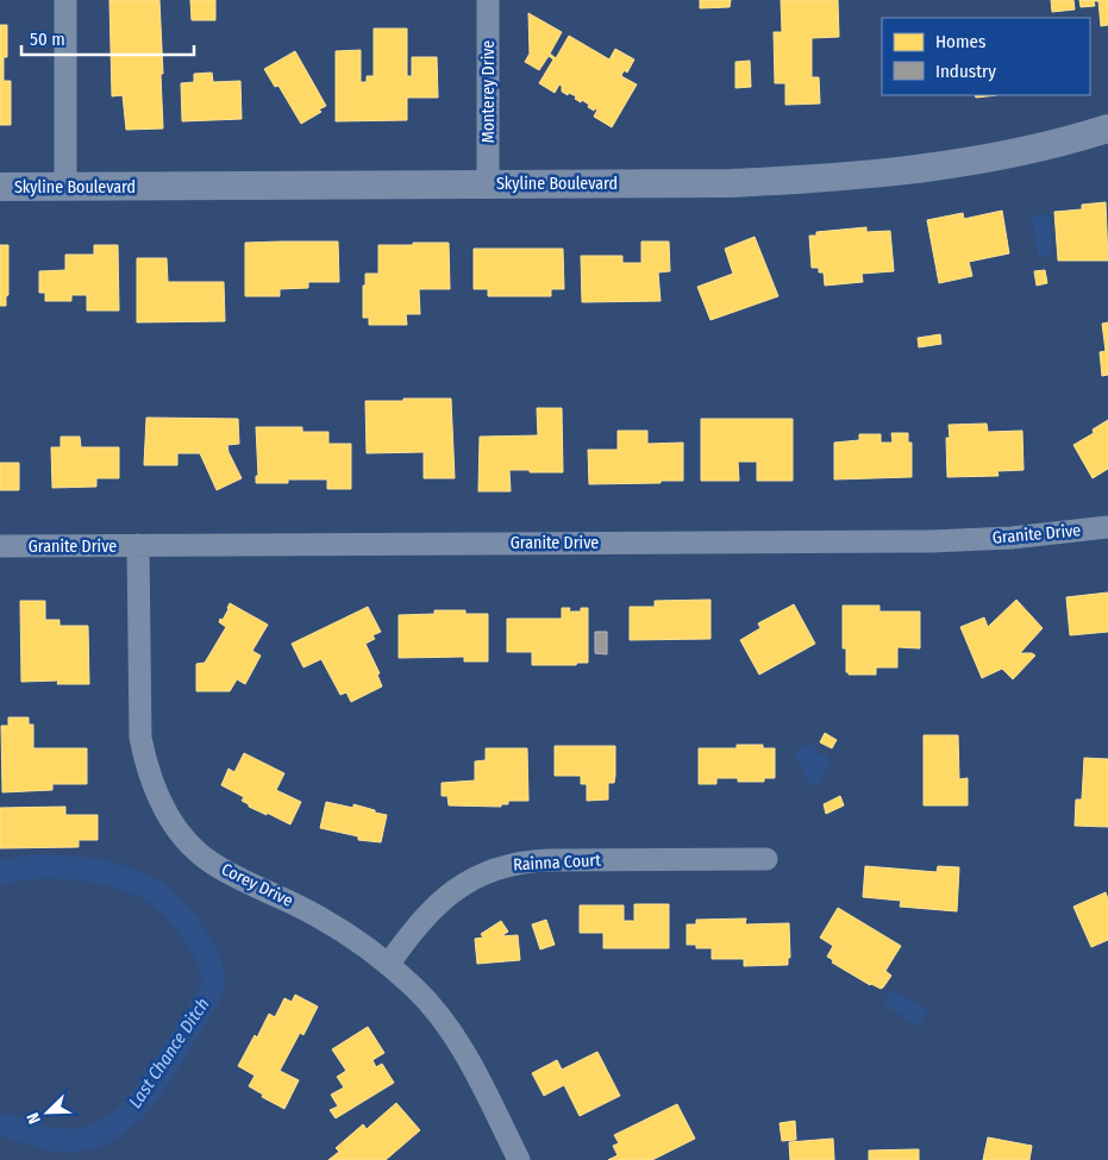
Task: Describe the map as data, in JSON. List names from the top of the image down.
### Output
{
  "streets": {
    "street": [
      "Monterey Drive",
      "Skyline Boulevard",
      "Granite Drive",
      "Rainna Court",
      "Corey Drive"
    ]
  },
  "crossings": [
    ["Monterey Drive", "Skyline Boulevard"],
    ["Granite Drive", "Corey Drive"],
    ["Rainna Court", "Corey Drive"]
  ],
  "water": ["Last Chance Ditch"],
  "legend": ["Homes", "Industry"],
  "scale_bar": "50 m",
  "north": "bottom left"
}
